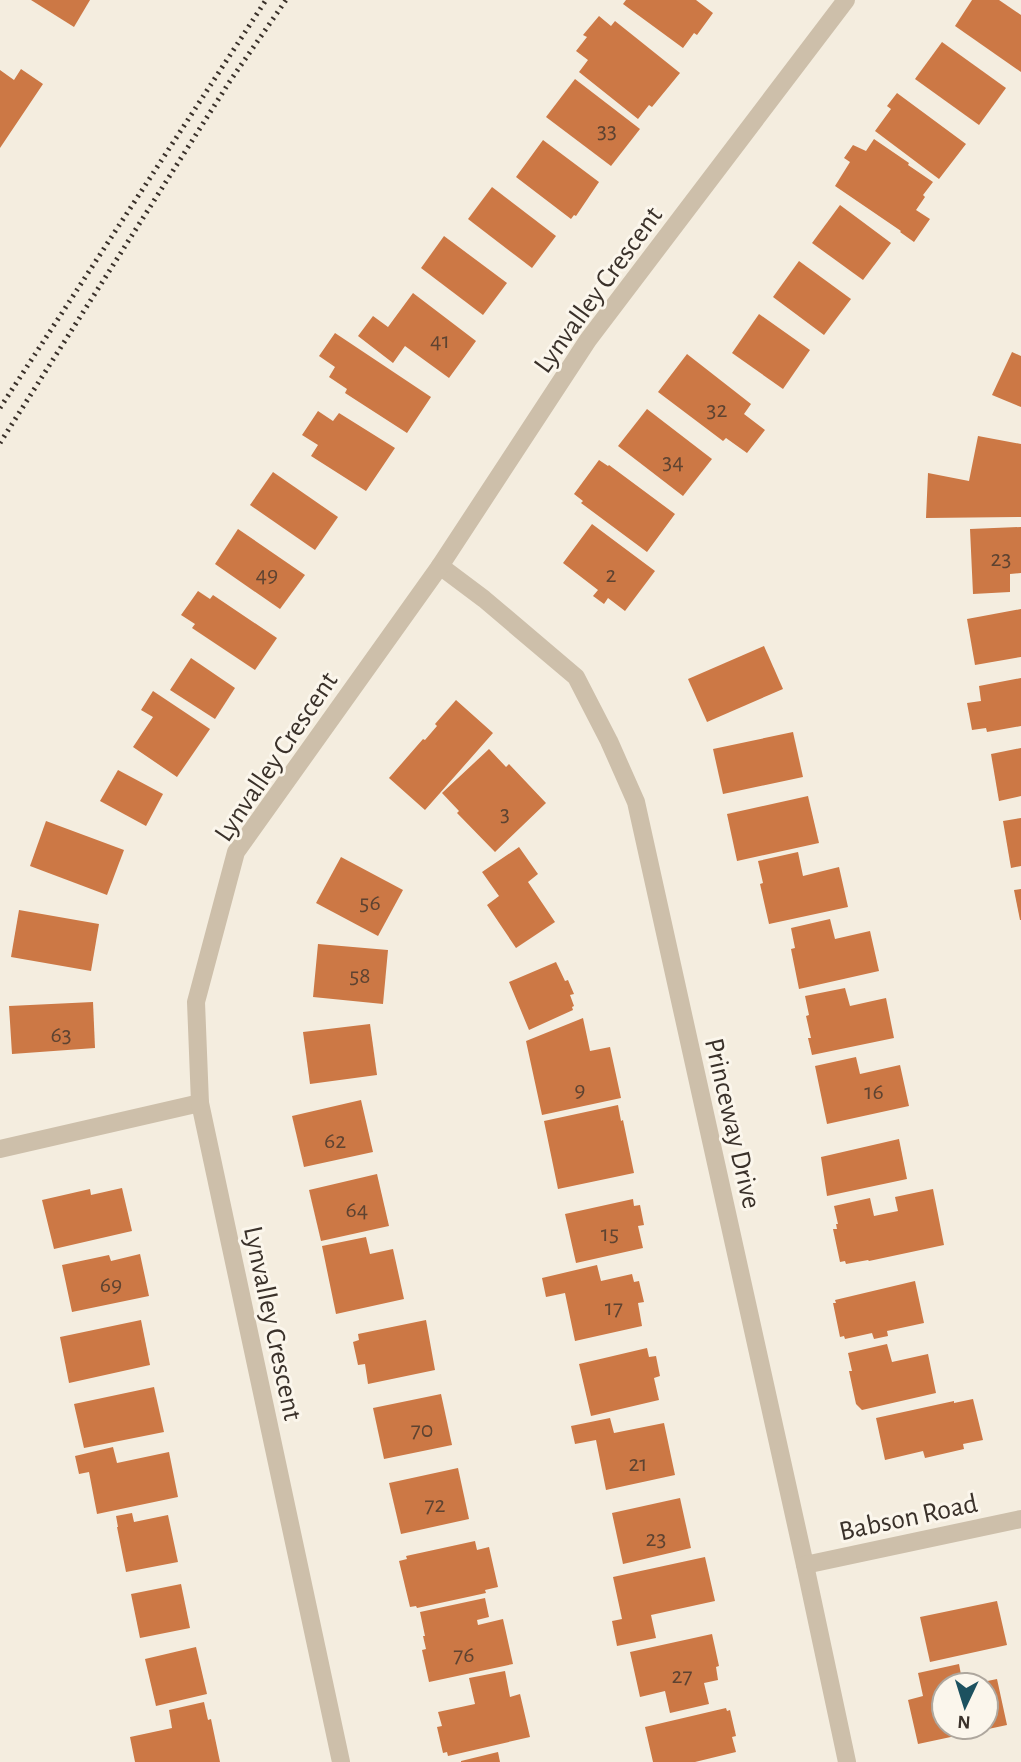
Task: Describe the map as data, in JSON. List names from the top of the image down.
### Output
{
  "streets": {
    "street": ["Lynvalley Crescent", "Princeway Drive", "Babson Road"]
  },
  "crossings": [
    ["Lynvalley Crescent", "Princeway Drive"],
    ["Princeway Drive", "Babson Road"]
  ],
  "house_numbers": [
    "33",
    "41",
    "32",
    "34",
    "23",
    "49",
    "2",
    "3",
    "56",
    "58",
    "63",
    "9",
    "16",
    "62",
    "64",
    "15",
    "69",
    "17",
    "70",
    "21",
    "72",
    "23",
    "76",
    "27"
  ],
  "north": "bottom"
}
